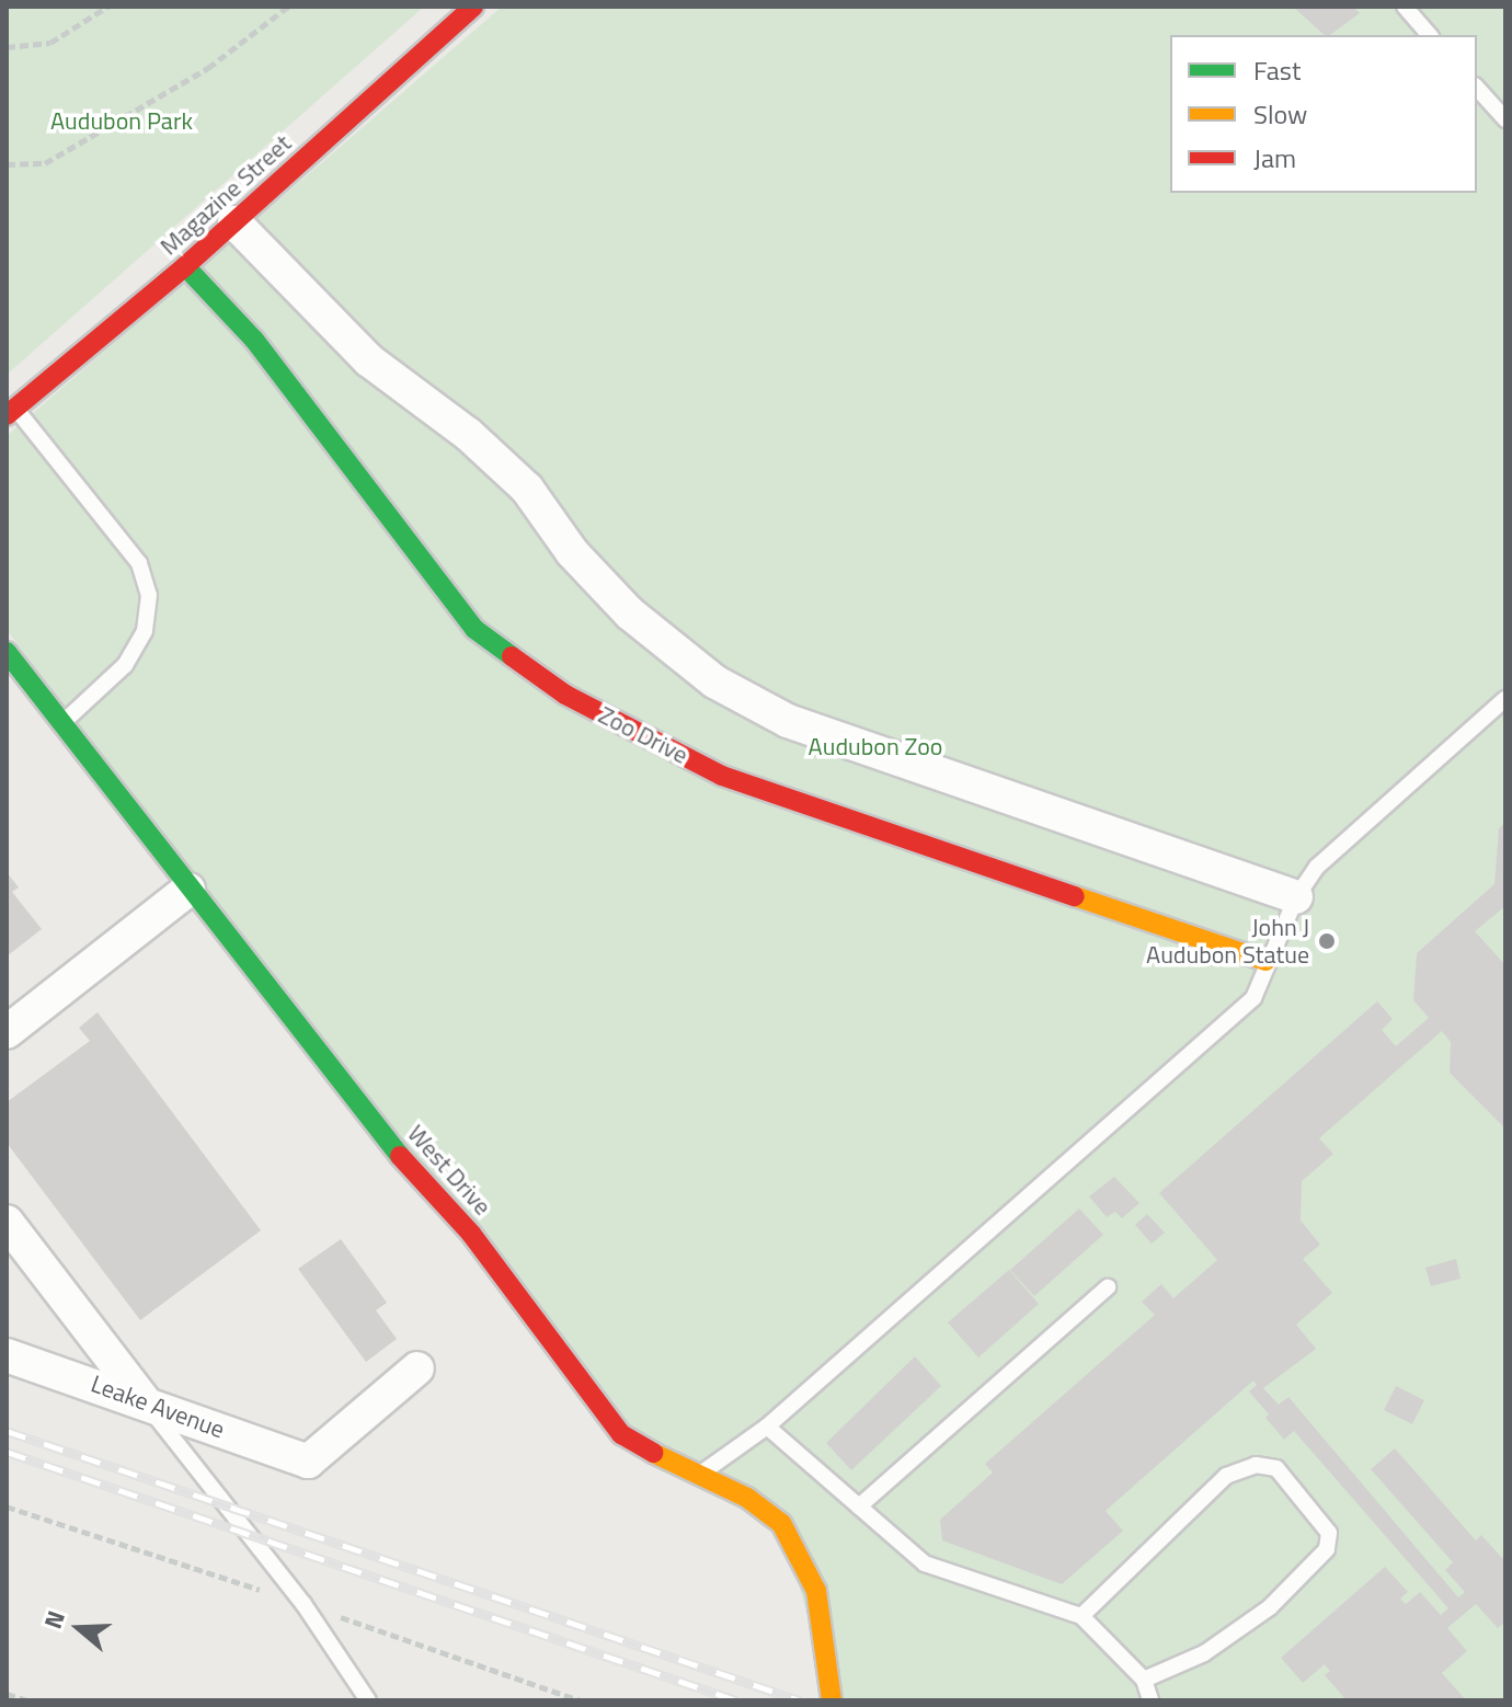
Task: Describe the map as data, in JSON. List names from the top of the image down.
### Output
{
  "streets": {
    "street": [
      "Magazine Street",
      "Zoo Drive",
      "West Drive",
      "Leake Avenue"
    ]
  },
  "crossings": [
    ["Magazine Street", "Zoo Drive"]
  ],
  "parks": ["Audubon Park", "Audubon Zoo"],
  "places": ["John J Audubon Statue"],
  "legend": ["Fast", "Slow", "Jam"],
  "north": "left"
}
